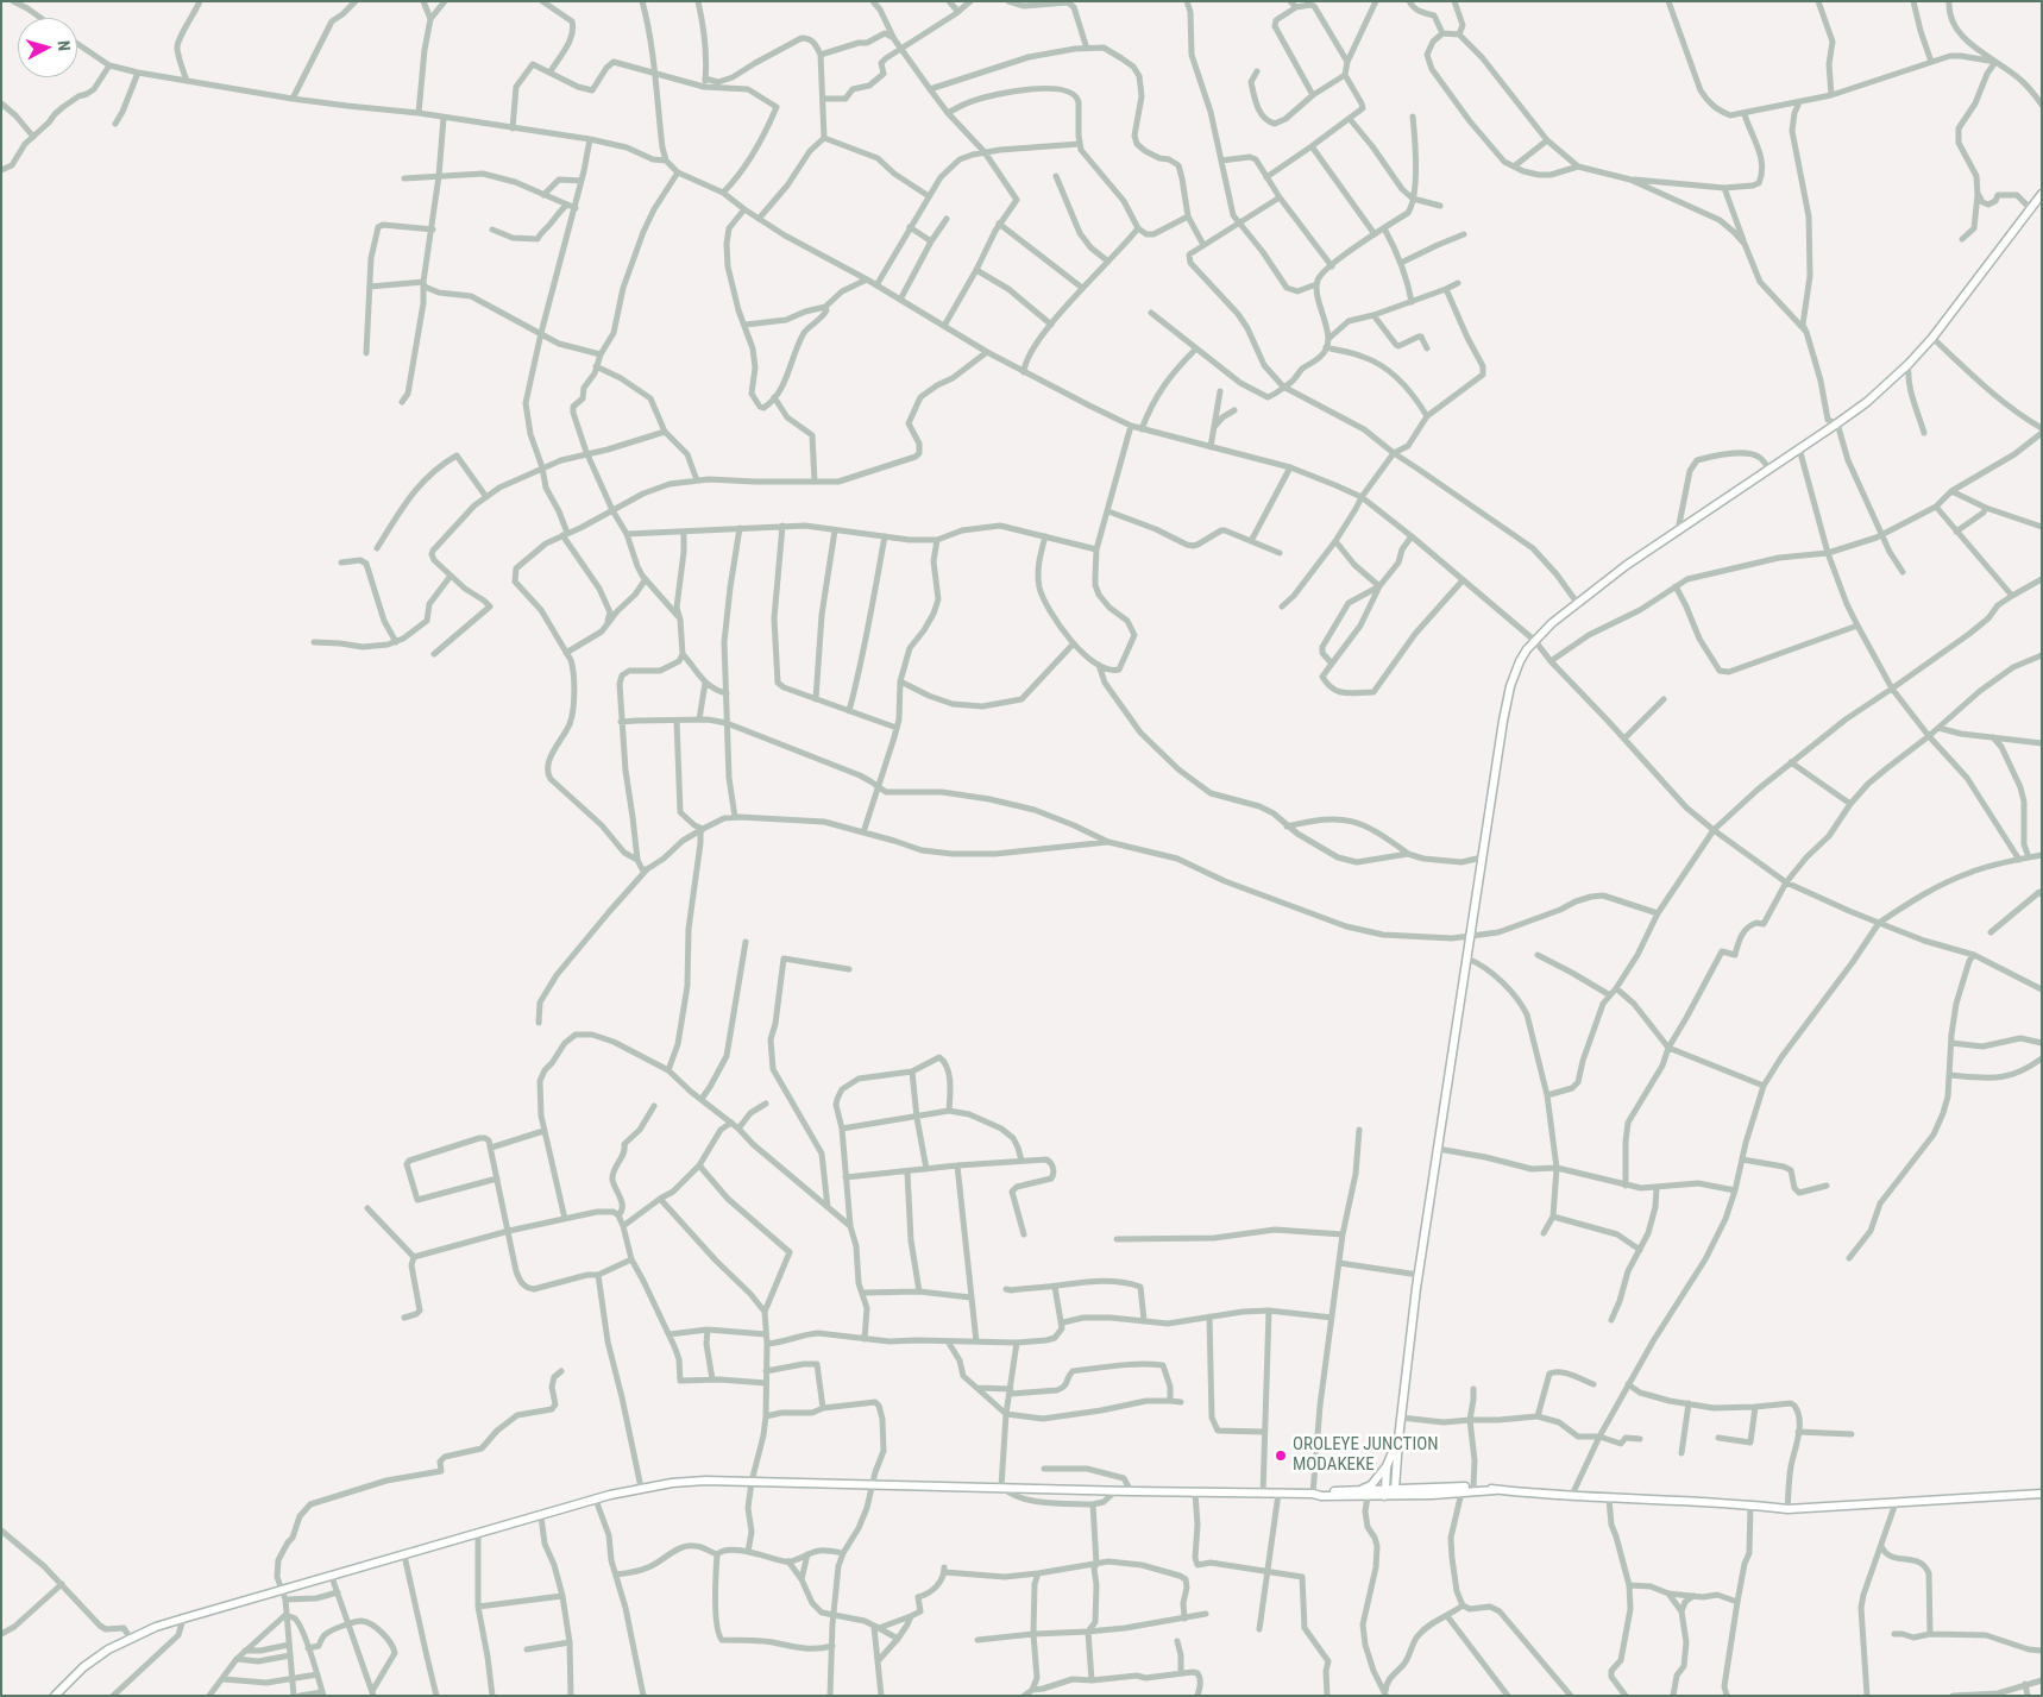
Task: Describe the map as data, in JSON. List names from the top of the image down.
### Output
{
  "places": ["OROLEYE JUNCTION MODAKEKE"],
  "north": "right"
}
